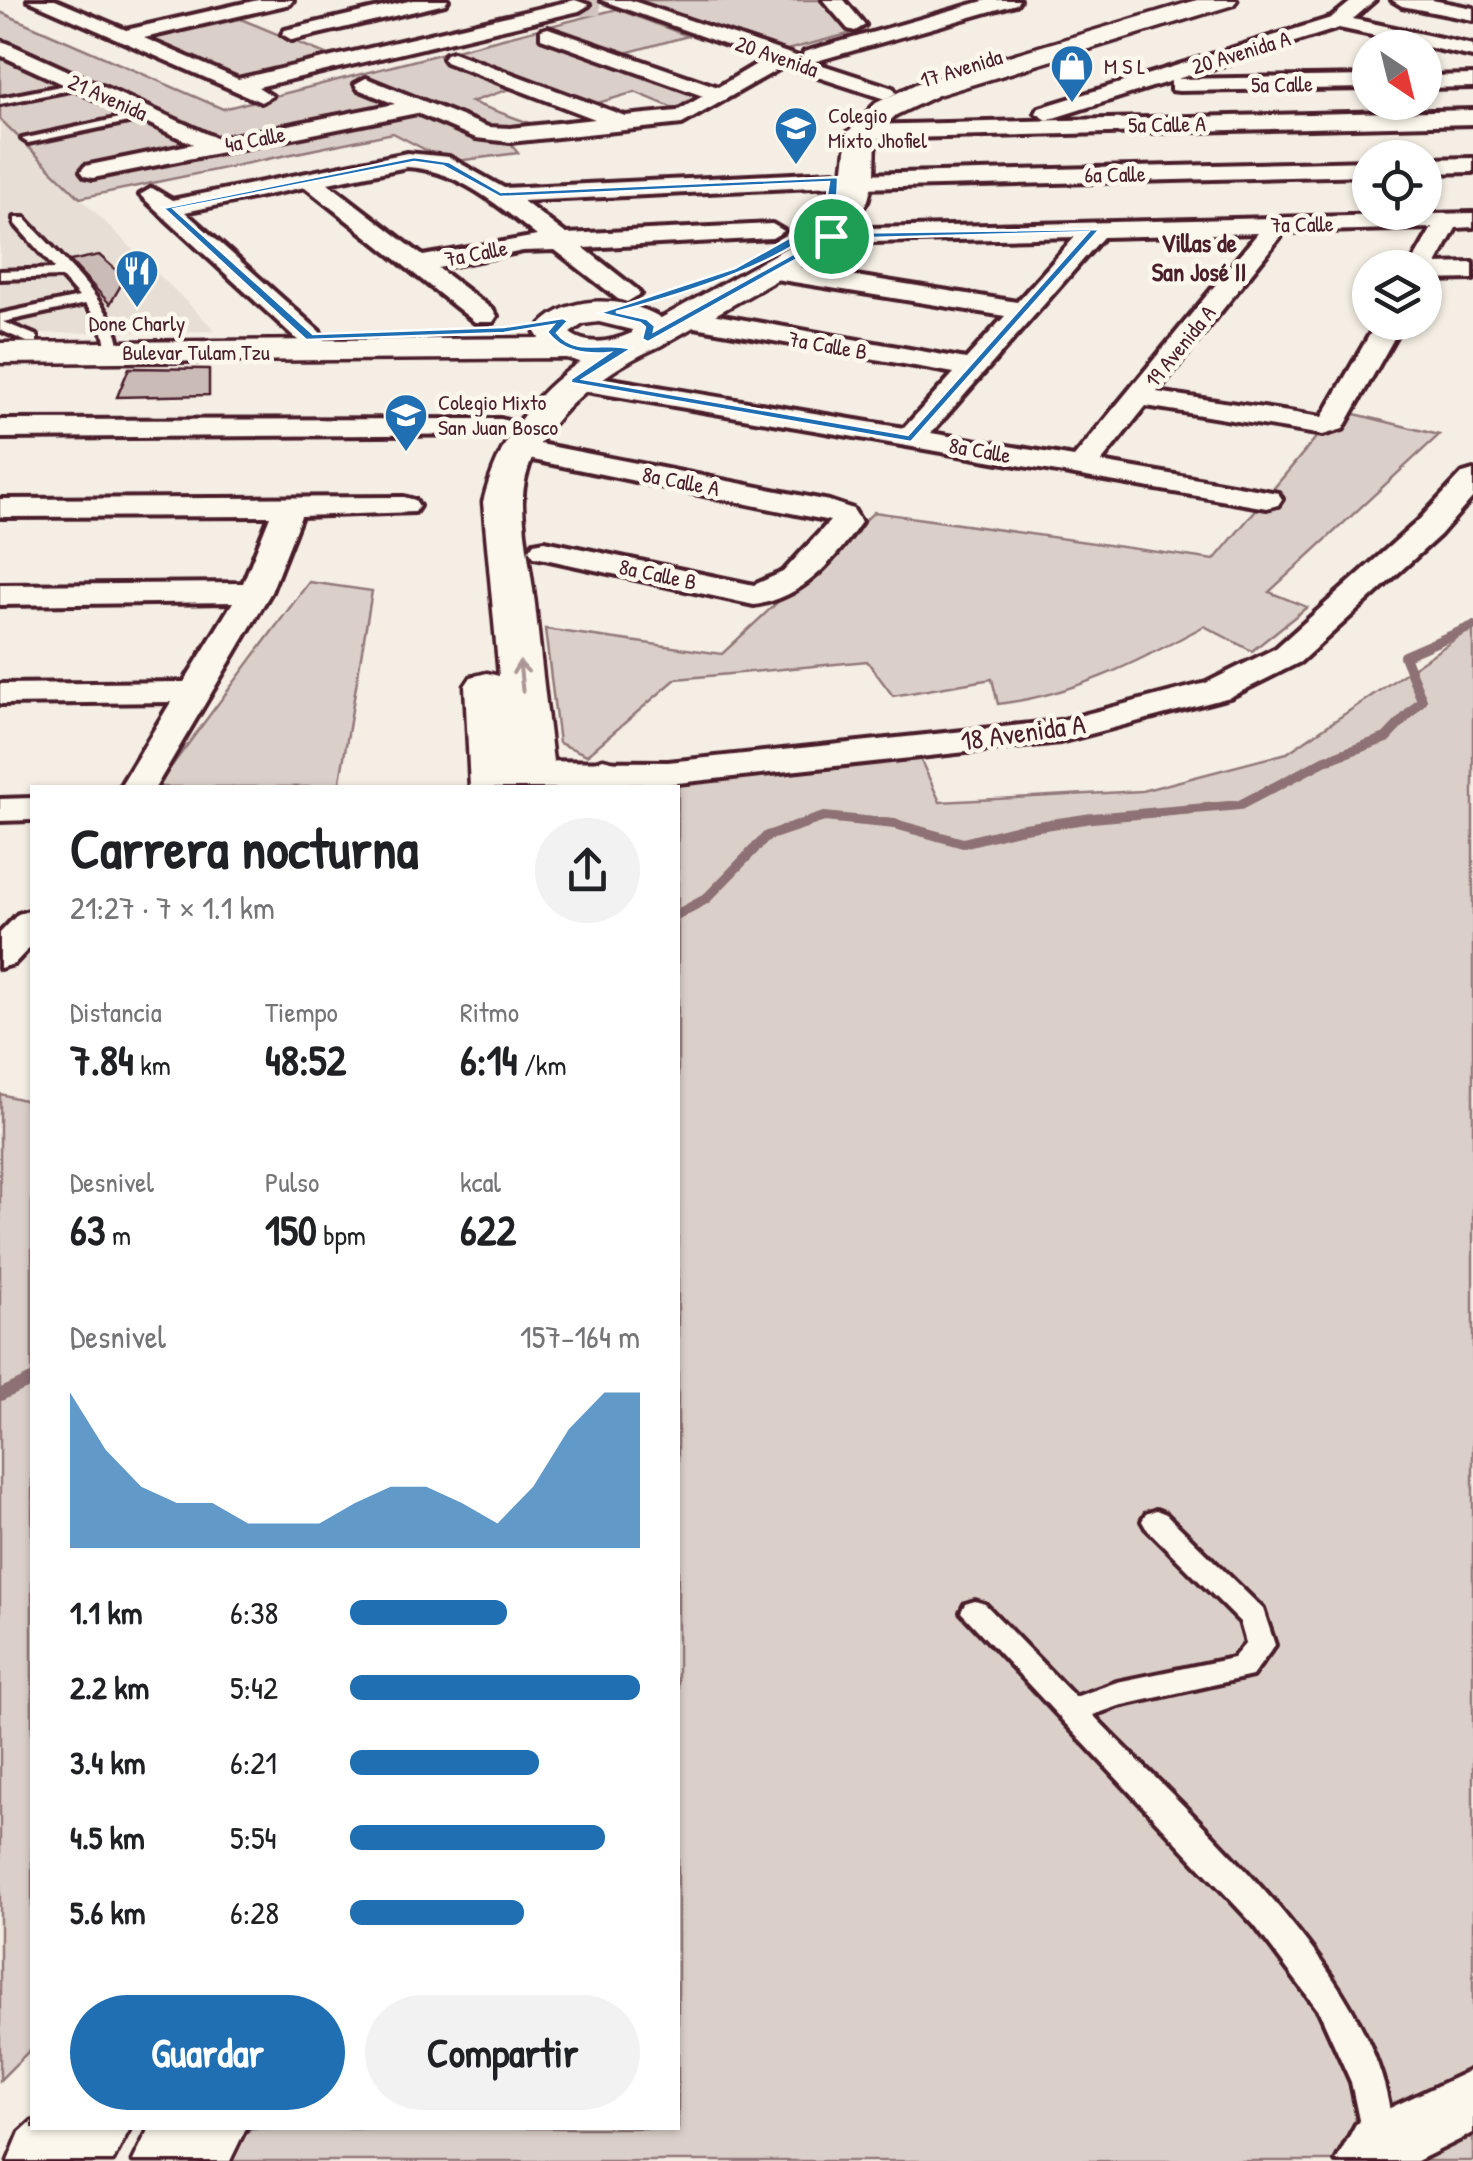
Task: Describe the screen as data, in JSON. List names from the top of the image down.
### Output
{
  "streets": {
    "main road": ["17 Avenida", "Bulevar Tulam Tzu"],
    "street": [
      "20 Avenida A",
      "20 Avenida",
      "5a Calle",
      "21 Avenida",
      "5a Calle A",
      "4a Calle",
      "6a Calle",
      "7a Calle",
      "7a Calle B",
      "19 Avenida A",
      "8a Calle",
      "8a Calle A",
      "8a Calle B",
      "18 Avenida A"
    ]
  },
  "crossings": [
    ["20 Avenida A", "5a Calle"],
    ["20 Avenida A", "5a Calle A"],
    ["20 Avenida", "17 Avenida"],
    ["17 Avenida", "5a Calle A"],
    ["17 Avenida", "6a Calle"],
    ["17 Avenida", "7a Calle"],
    ["17 Avenida", "Bulevar Tulam Tzu"],
    ["17 Avenida", "8a Calle"],
    ["21 Avenida", "4a Calle"],
    ["7a Calle", "19 Avenida A"],
    ["19 Avenida A", "8a Calle"],
    ["Bulevar Tulam Tzu", "8a Calle"],
    ["8a Calle A", "8a Calle B"]
  ],
  "districts": ["Villas de San José II"],
  "places": {
    "shop": ["M S L"],
    "school or university": ["Colegio Mixto Jhofiel", "Colegio Mixto San Juan Bosco"],
    "restaurant": ["Done Charly"]
  },
  "north": "bottom right",
  "page": {
    "heading": ["Carrera nocturna", "21:27 · 7 × 1.1 km"],
    "stats": [
      ["Distancia", "7.84 km"],
      ["Tiempo", "48:52"],
      ["Ritmo", "6:14 /km"],
      ["Desnivel", "63 m"],
      ["Pulso", "150 bpm"],
      ["kcal", "622"]
    ],
    "chart": ["Desnivel", "157–164 m"],
    "list": [
      {
        "name": "1.1 km",
        "note": "6:38"
      },
      {
        "name": "2.2 km",
        "note": "5:42"
      },
      {
        "name": "3.4 km",
        "note": "6:21"
      },
      {
        "name": "4.5 km",
        "note": "5:54"
      },
      {
        "name": "5.6 km",
        "note": "6:28"
      }
    ],
    "buttons": ["Guardar", "Compartir"]
  }
}
